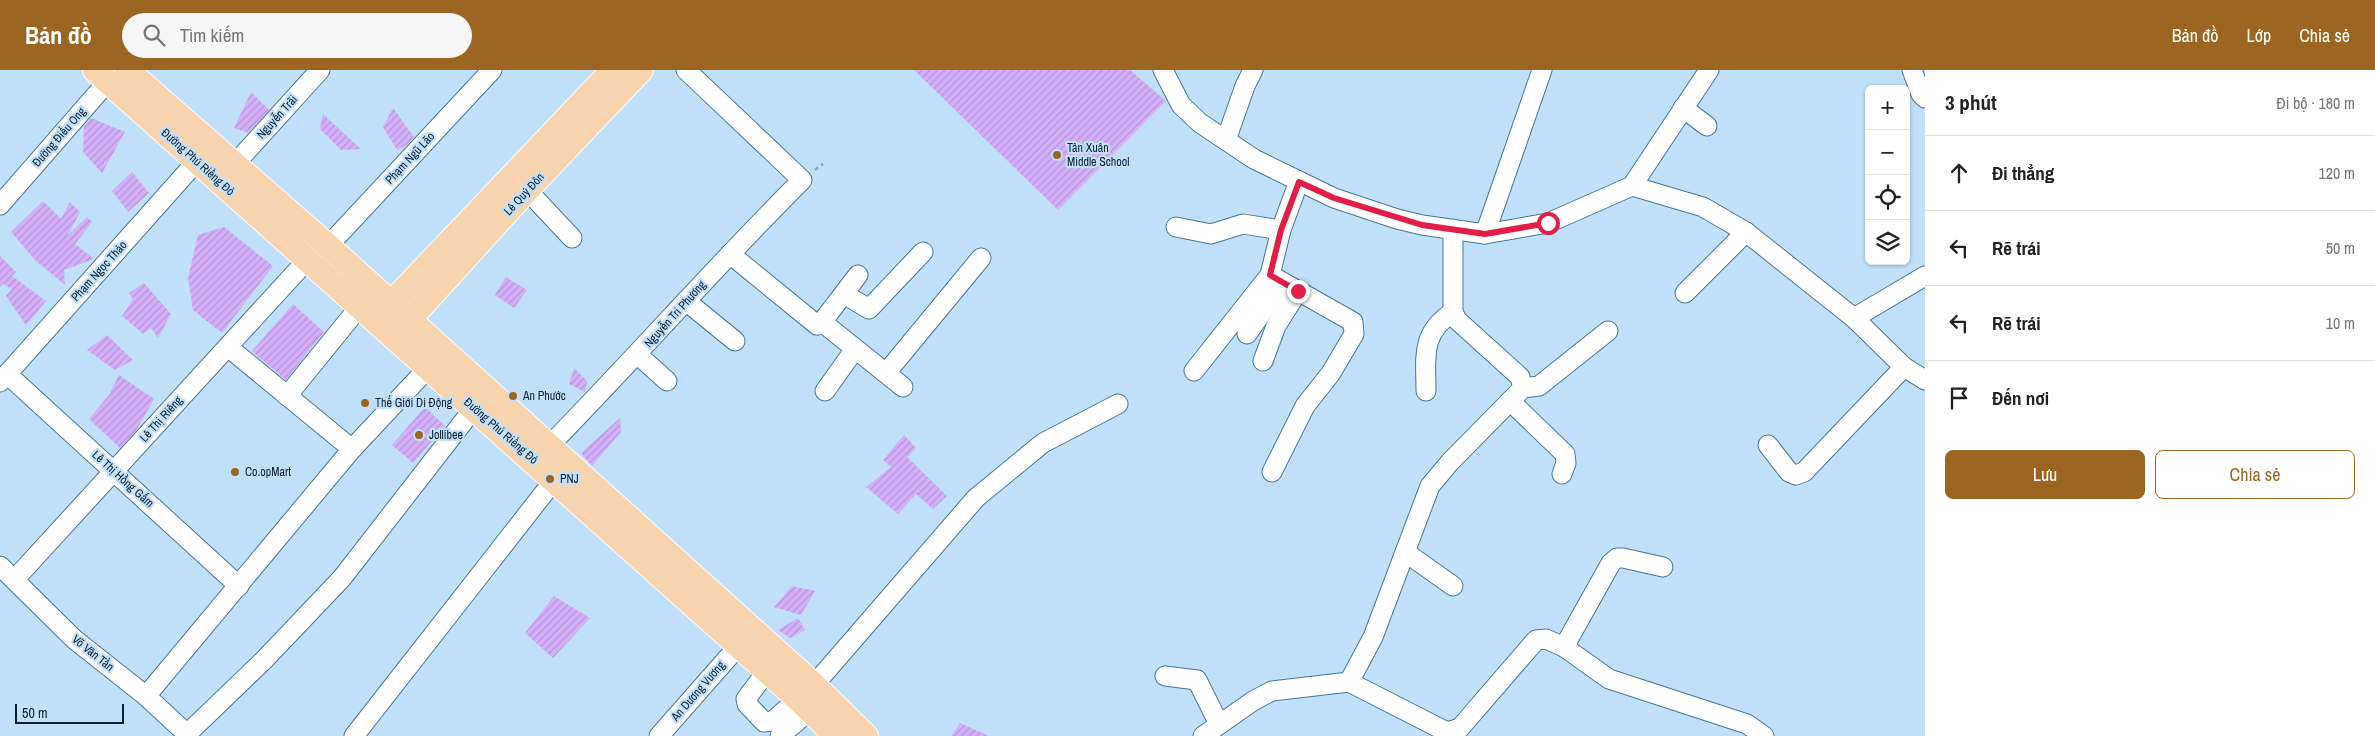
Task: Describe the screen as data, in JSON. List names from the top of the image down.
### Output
{
  "streets": {
    "main road": ["Đường Phú Riềng Đỏ", "Lê Quý Đôn"],
    "street": [
      "Nguyễn Trãi",
      "Đường Điểu Ong",
      "Phạm Ngũ Lão",
      "Phạm Ngọc Thảo",
      "Nguyễn Tri Phương",
      "Lê Thị Riêng",
      "Lê Thị Hồng Gấm",
      "Võ Văn Tần",
      "An Dương Vương"
    ]
  },
  "crossings": [
    ["Nguyễn Trãi", "Đường Phú Riềng Đỏ"],
    ["Đường Điểu Ong", "Đường Phú Riềng Đỏ"],
    ["Phạm Ngũ Lão", "Đường Phú Riềng Đỏ"],
    ["Đường Phú Riềng Đỏ", "Lê Quý Đôn"],
    ["Đường Phú Riềng Đỏ", "Phạm Ngọc Thảo"],
    ["Đường Phú Riềng Đỏ", "Nguyễn Tri Phương"],
    ["Đường Phú Riềng Đỏ", "Lê Thị Riêng"],
    ["Đường Phú Riềng Đỏ", "An Dương Vương"],
    ["Phạm Ngọc Thảo", "Lê Thị Hồng Gấm"],
    ["Lê Thị Riêng", "Lê Thị Hồng Gấm"],
    ["Lê Thị Riêng", "Võ Văn Tần"]
  ],
  "places": [
    "Tân Xuân Middle School",
    "An Phước",
    "Thế Giới Di Động",
    "Jollibee",
    "Co.opMart",
    "PNJ"
  ],
  "scale_bar": "50 m",
  "page": {
    "header": "Bản đồ",
    "search": "Tìm kiếm",
    "nav": ["Bản đồ", "Lớp", "Chia sẻ"],
    "heading": ["3 phút", "Đi bộ · 180 m"],
    "map_buttons": ["+", "−"],
    "list": [
      ["Đi thẳng", "120 m"],
      ["Rẽ trái", "50 m"],
      ["Rẽ trái", "10 m"],
      "Đến nơi"
    ],
    "buttons": ["Lưu", "Chia sẻ"],
    "scale": "50 m"
  }
}
